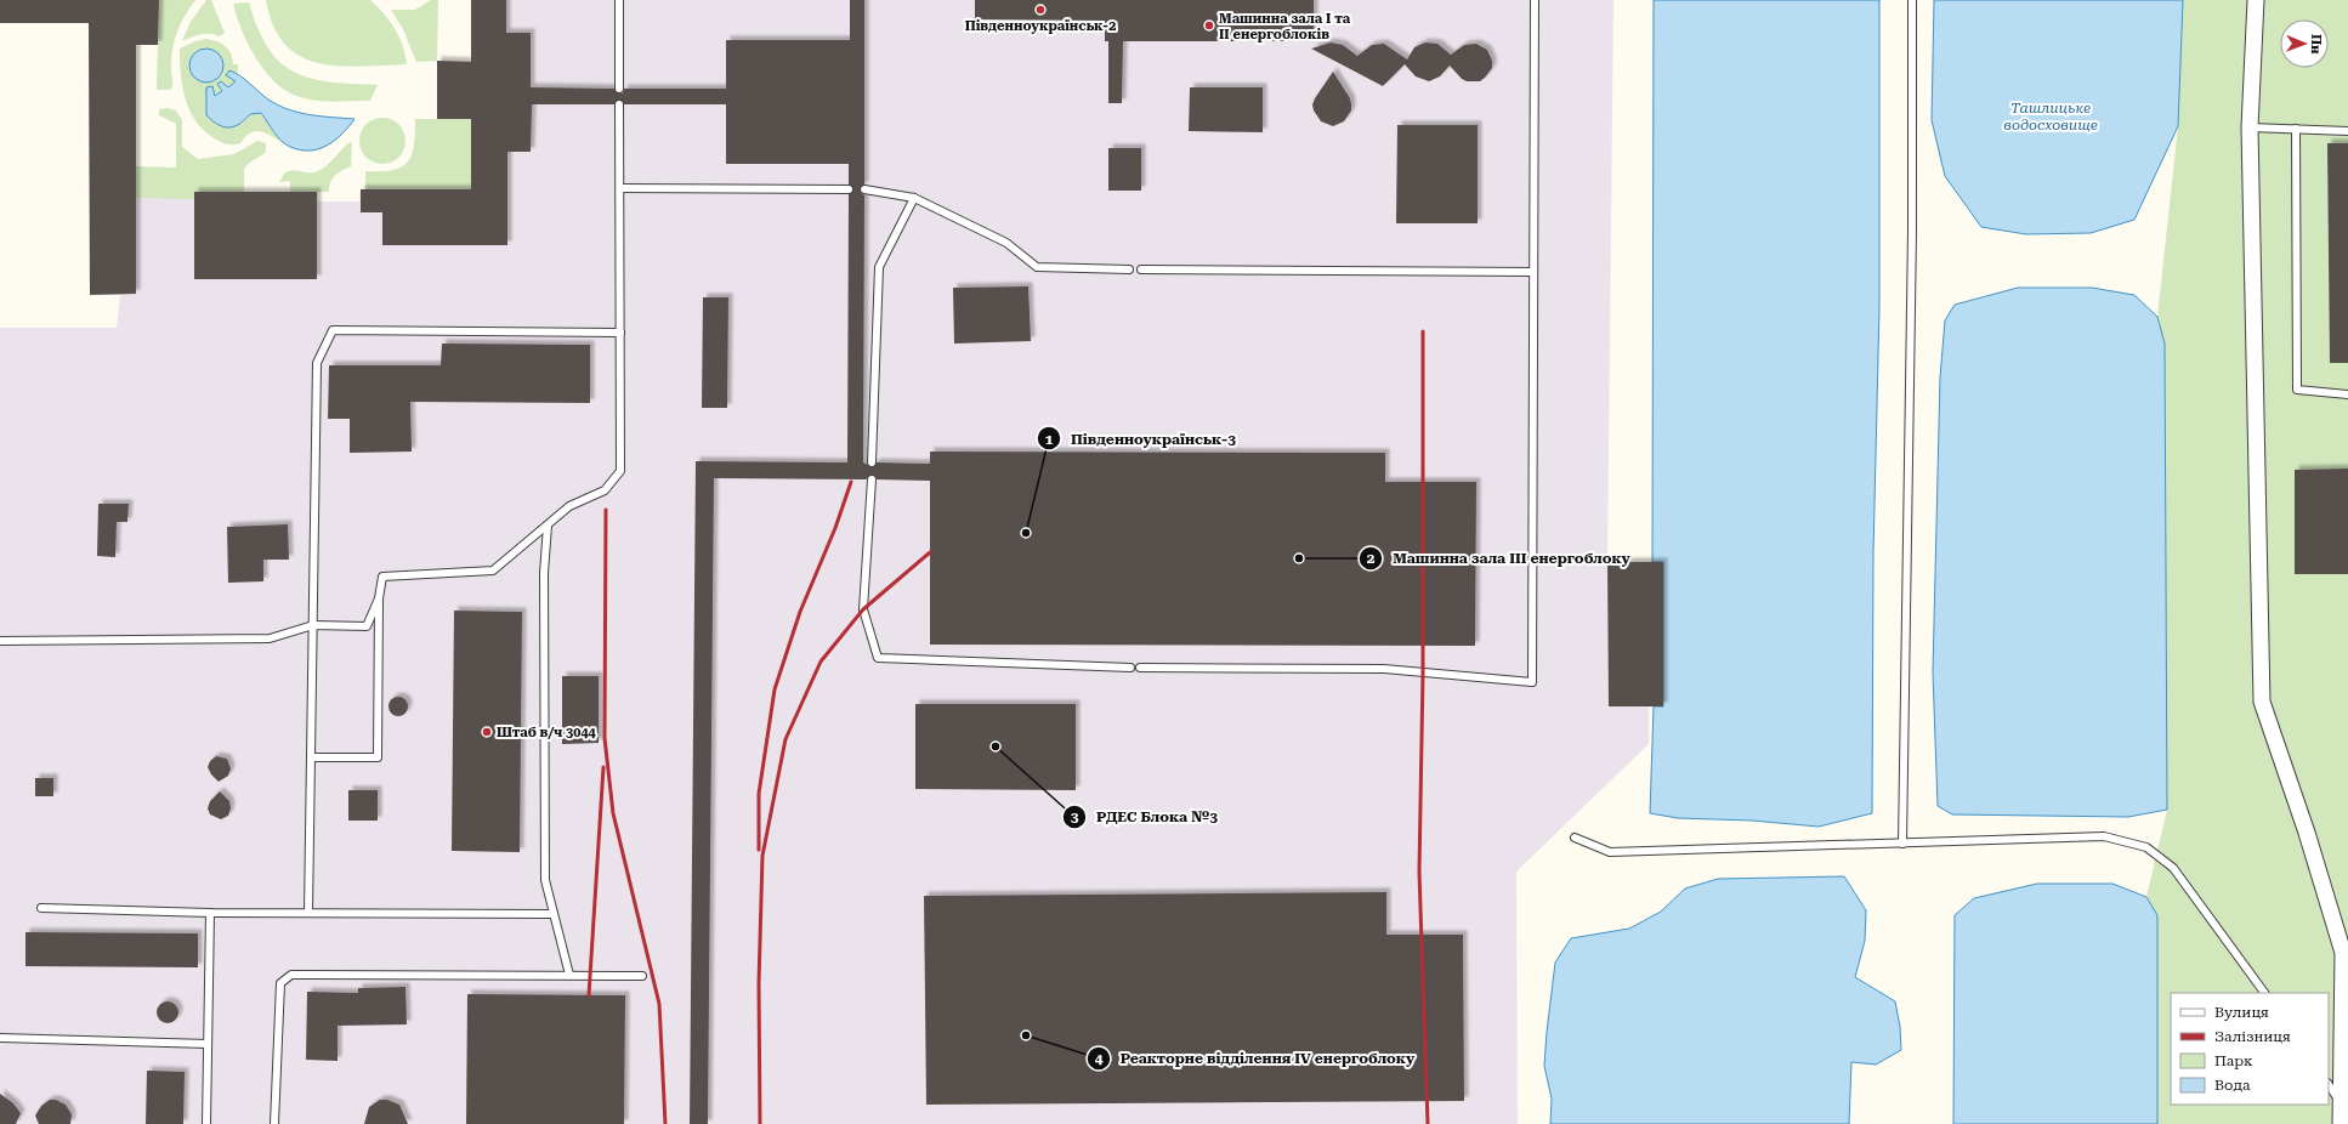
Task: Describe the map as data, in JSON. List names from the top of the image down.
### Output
{
  "water": ["Ташлицьке водосховище"],
  "places": [
    "Південноукраїнськ-2",
    "Машинна зала I та II енергоблоків",
    "Південноукраїнськ-3",
    "Машинна зала III енергоблоку",
    "Штаб в/ч 3044",
    "РДЕС Блока №3",
    "Реакторне відділення IV енергоблоку"
  ],
  "legend": [
    "Вулиця",
    "Залізниця",
    "Парк",
    "Вода"
  ],
  "north": "right"
}
